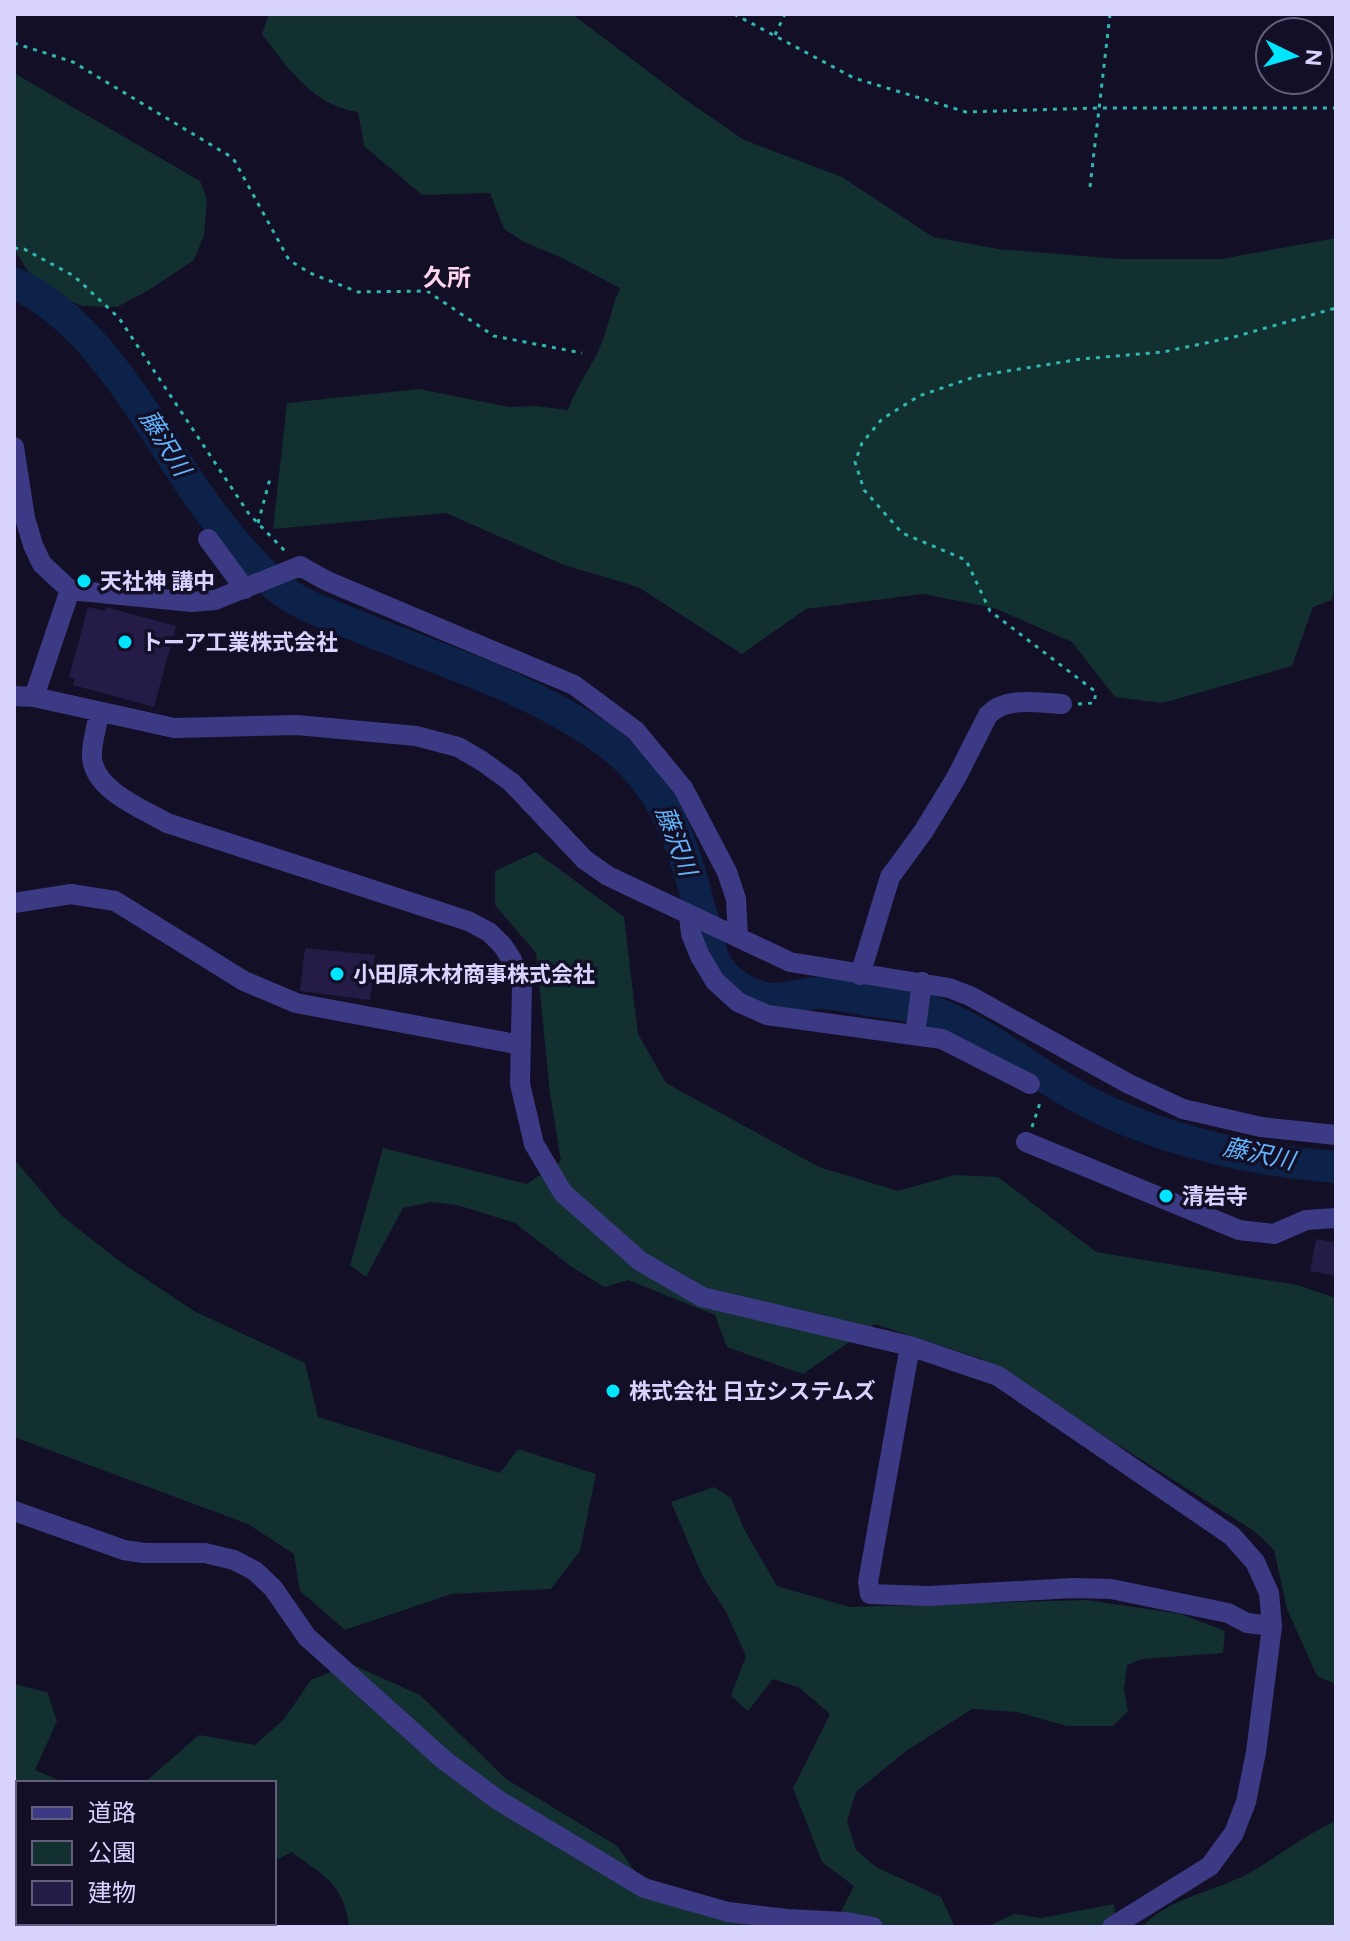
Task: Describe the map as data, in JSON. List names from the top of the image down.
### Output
{
  "districts": ["久所"],
  "water": ["藤沢川"],
  "places": [
    "天社神 講中",
    "トーア工業株式会社",
    "小田原木材商事株式会社",
    "清岩寺",
    "株式会社 日立システムズ"
  ],
  "legend": ["道路", "公園", "建物"],
  "north": "right"
}
